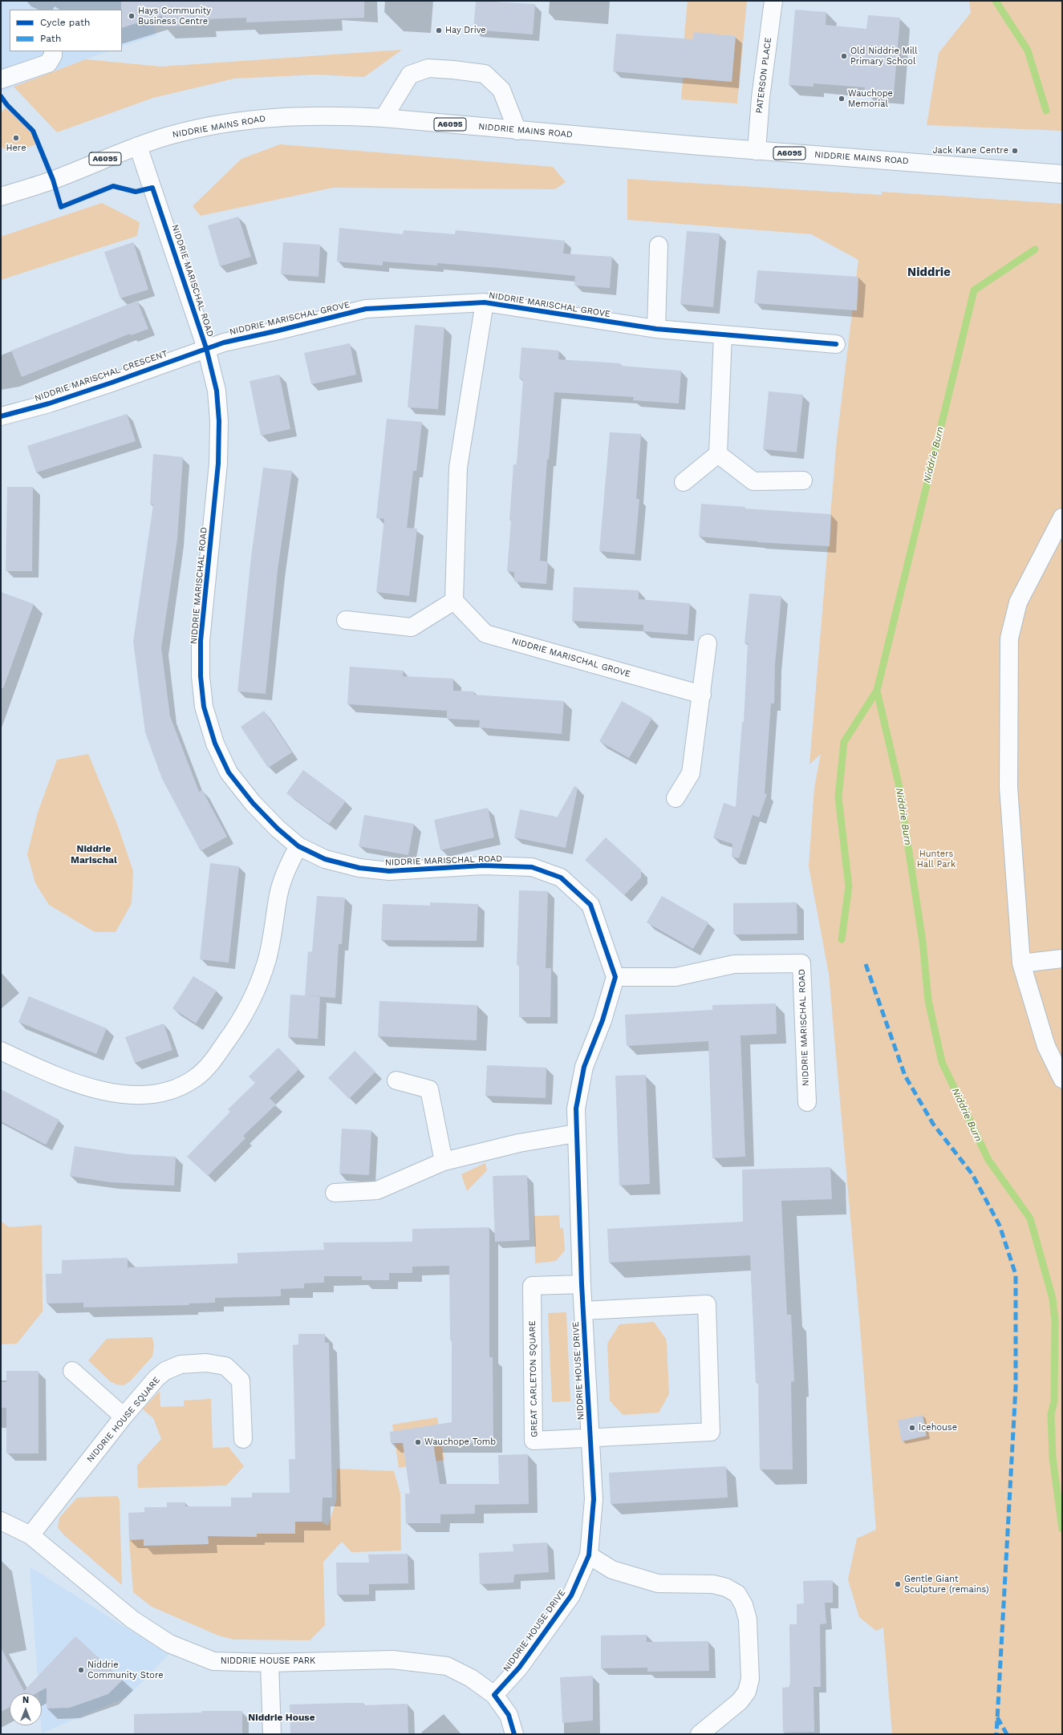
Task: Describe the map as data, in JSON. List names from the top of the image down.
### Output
{
  "streets": {
    "street": [
      "PATERSON PLACE",
      "A6095",
      "NIDDRIE MAINS ROAD",
      "NIDDRIE MARISCHAL ROAD",
      "NIDDRIE MARISCHAL GROVE",
      "NIDDRIE MARISCHAL CRESCENT",
      "NIDDRIE HOUSE DRIVE",
      "GREAT CARLETON SQUARE",
      "NIDDRIE HOUSE SQUARE",
      "NIDDRIE HOUSE PARK"
    ]
  },
  "crossings": [
    ["PATERSON PLACE", "NIDDRIE MAINS ROAD"],
    ["NIDDRIE MAINS ROAD", "NIDDRIE MARISCHAL ROAD"],
    ["NIDDRIE MARISCHAL ROAD", "NIDDRIE MARISCHAL GROVE"],
    ["NIDDRIE MARISCHAL ROAD", "NIDDRIE MARISCHAL CRESCENT"],
    ["NIDDRIE MARISCHAL ROAD", "NIDDRIE HOUSE DRIVE"],
    ["NIDDRIE MARISCHAL GROVE", "NIDDRIE MARISCHAL CRESCENT"],
    ["NIDDRIE HOUSE DRIVE", "GREAT CARLETON SQUARE"],
    ["NIDDRIE HOUSE DRIVE", "NIDDRIE HOUSE PARK"],
    ["NIDDRIE HOUSE SQUARE", "NIDDRIE HOUSE PARK"]
  ],
  "districts": ["Niddrie", "Niddrie Marischal", "Niddrie House"],
  "water": ["Niddrie Burn"],
  "parks": ["Hunters Hall Park"],
  "places": [
    "Hays Community Business Centre",
    "Hay Drive",
    "Old Niddrie Mill Primary School",
    "Wauchope Memorial",
    "Here",
    "Jack Kane Centre",
    "Icehouse",
    "Wauchope Tomb",
    "Gentle Giant Sculpture (remains)",
    "Niddrie Community Store"
  ],
  "legend": ["Cycle path", "Path"],
  "north": "top"
}
